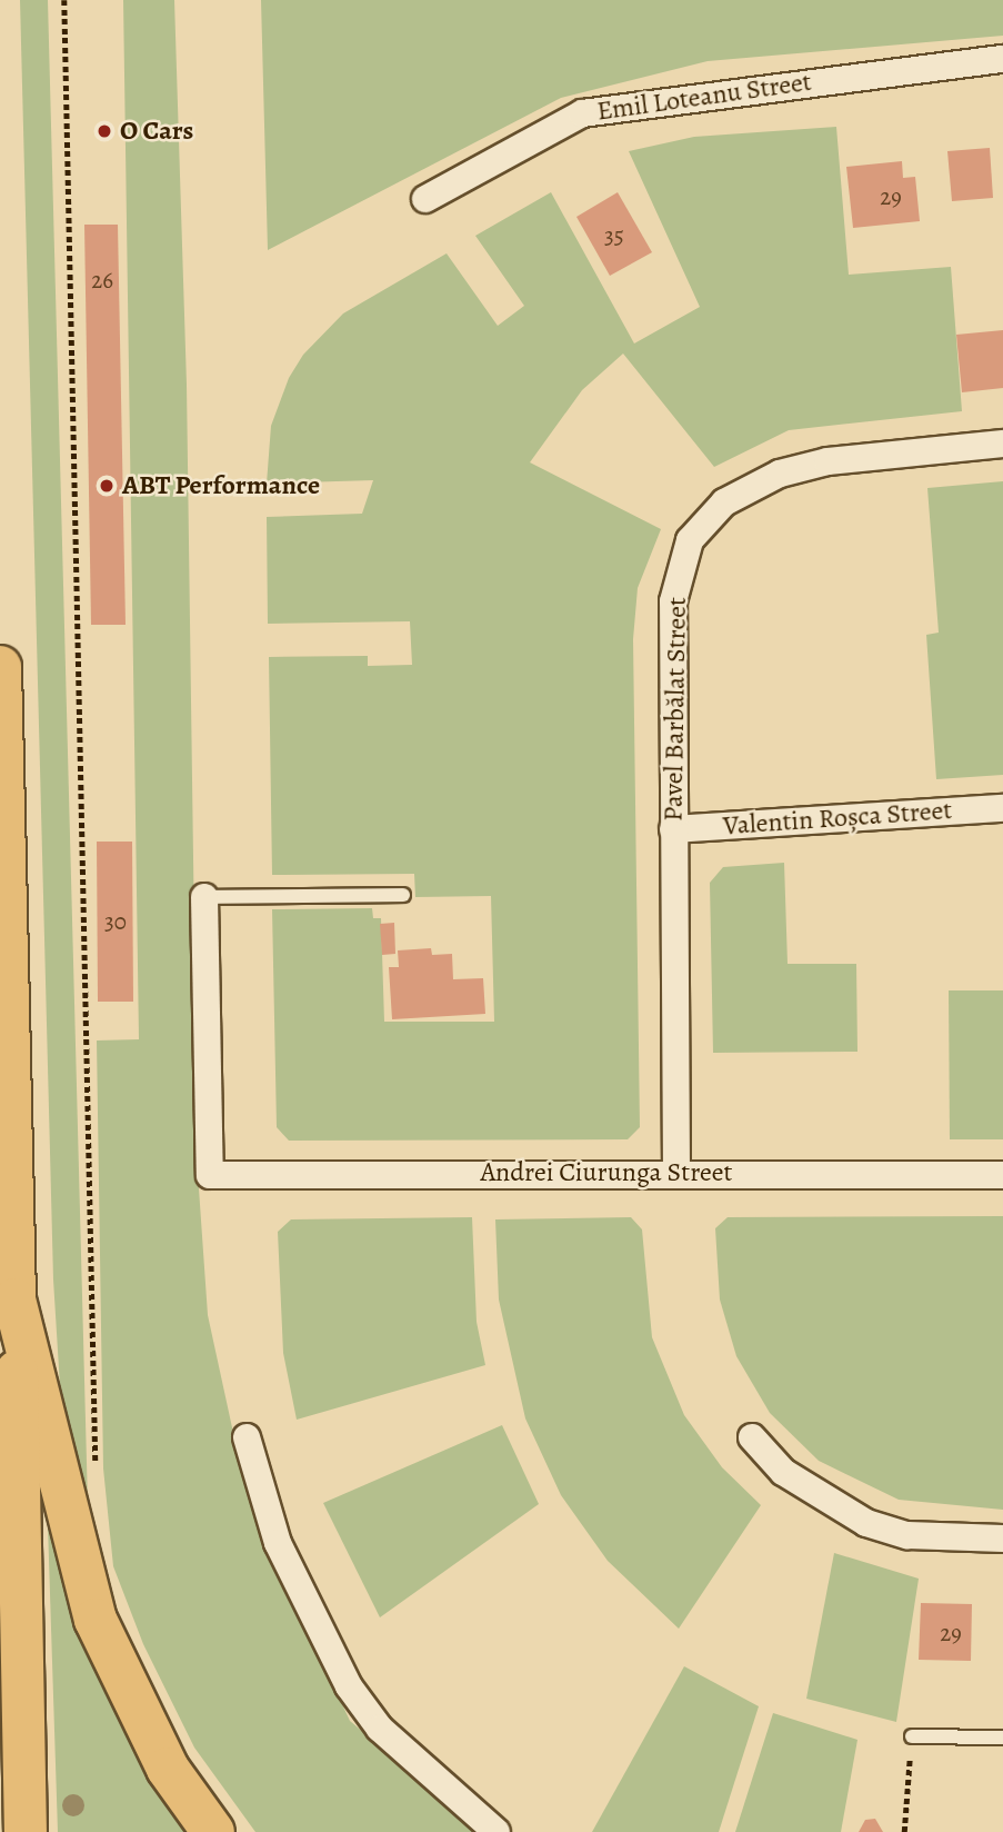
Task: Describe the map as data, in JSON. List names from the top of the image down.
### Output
{
  "streets": {
    "street": [
      "Emil Loteanu Street",
      "Pavel Barbălat Street",
      "Valentin Roșca Street",
      "Andrei Ciurunga Street"
    ]
  },
  "crossings": [
    ["Pavel Barbălat Street", "Valentin Roșca Street"],
    ["Pavel Barbălat Street", "Andrei Ciurunga Street"]
  ],
  "places": ["O Cars", "ABT Performance"],
  "house_numbers": [
    "29",
    "35",
    "26",
    "30",
    "29"
  ]
}
